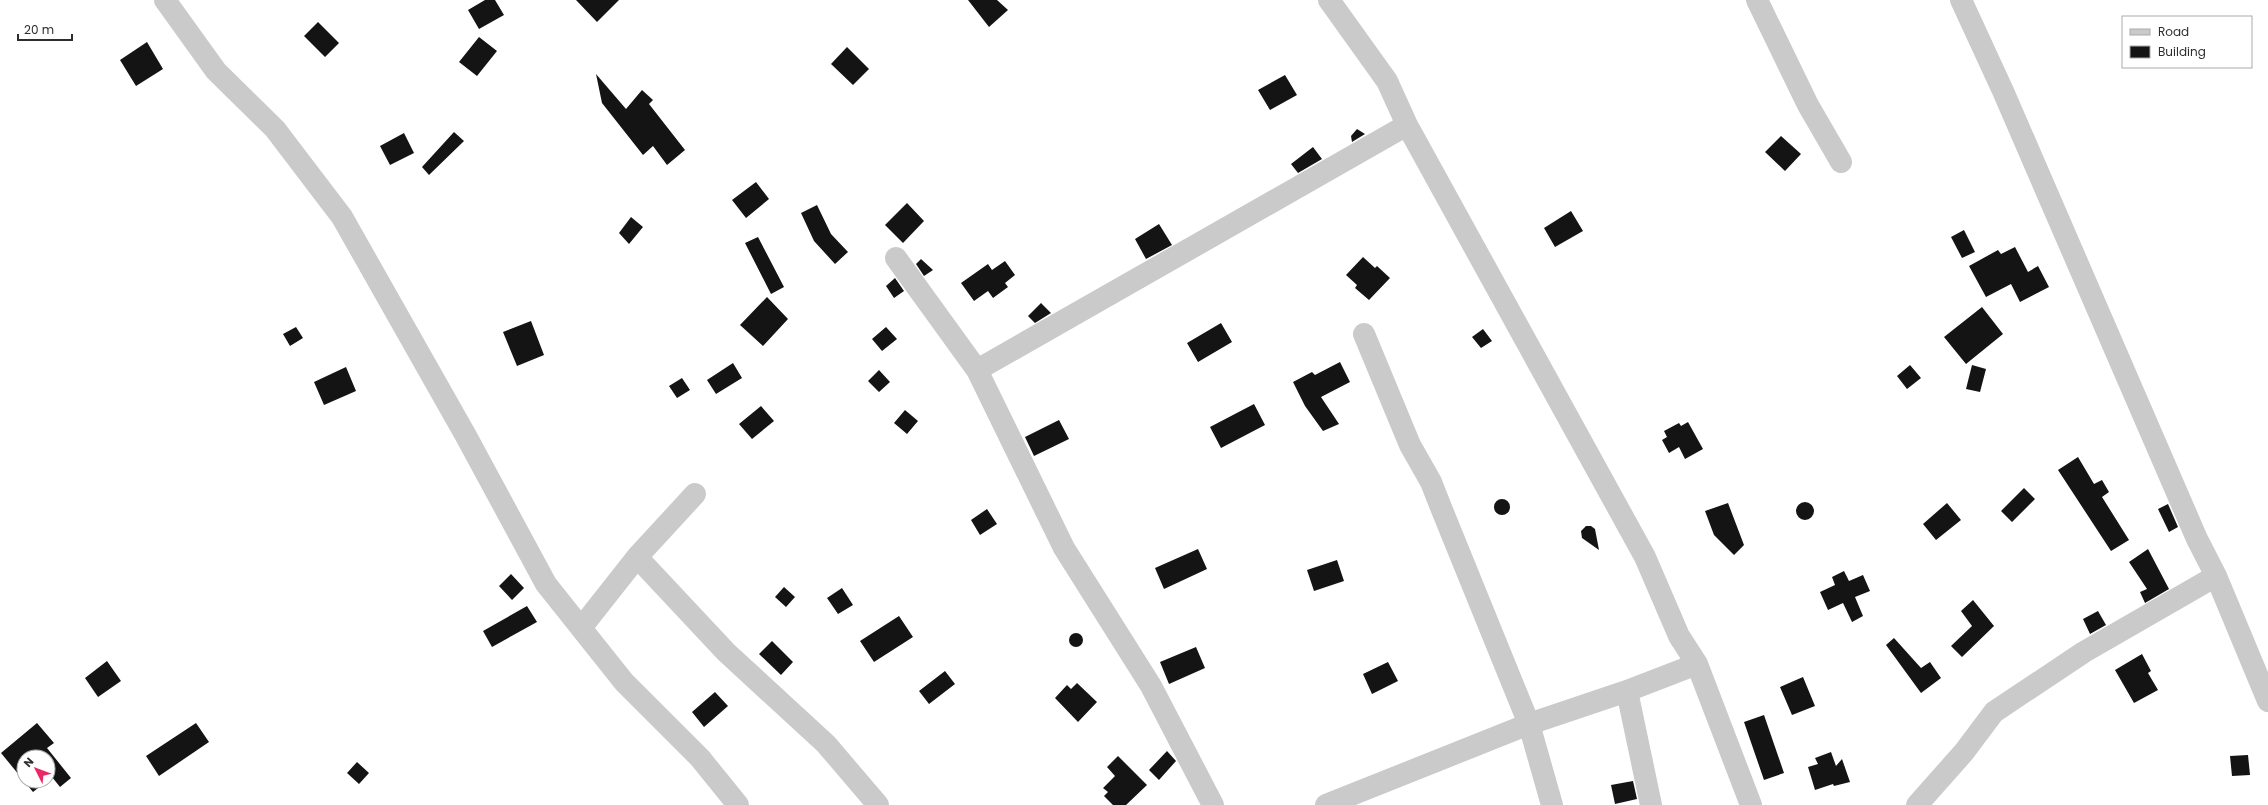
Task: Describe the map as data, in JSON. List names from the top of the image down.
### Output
{
  "legend": ["Road", "Building"],
  "scale_bar": "20 m",
  "north": "top left"
}
